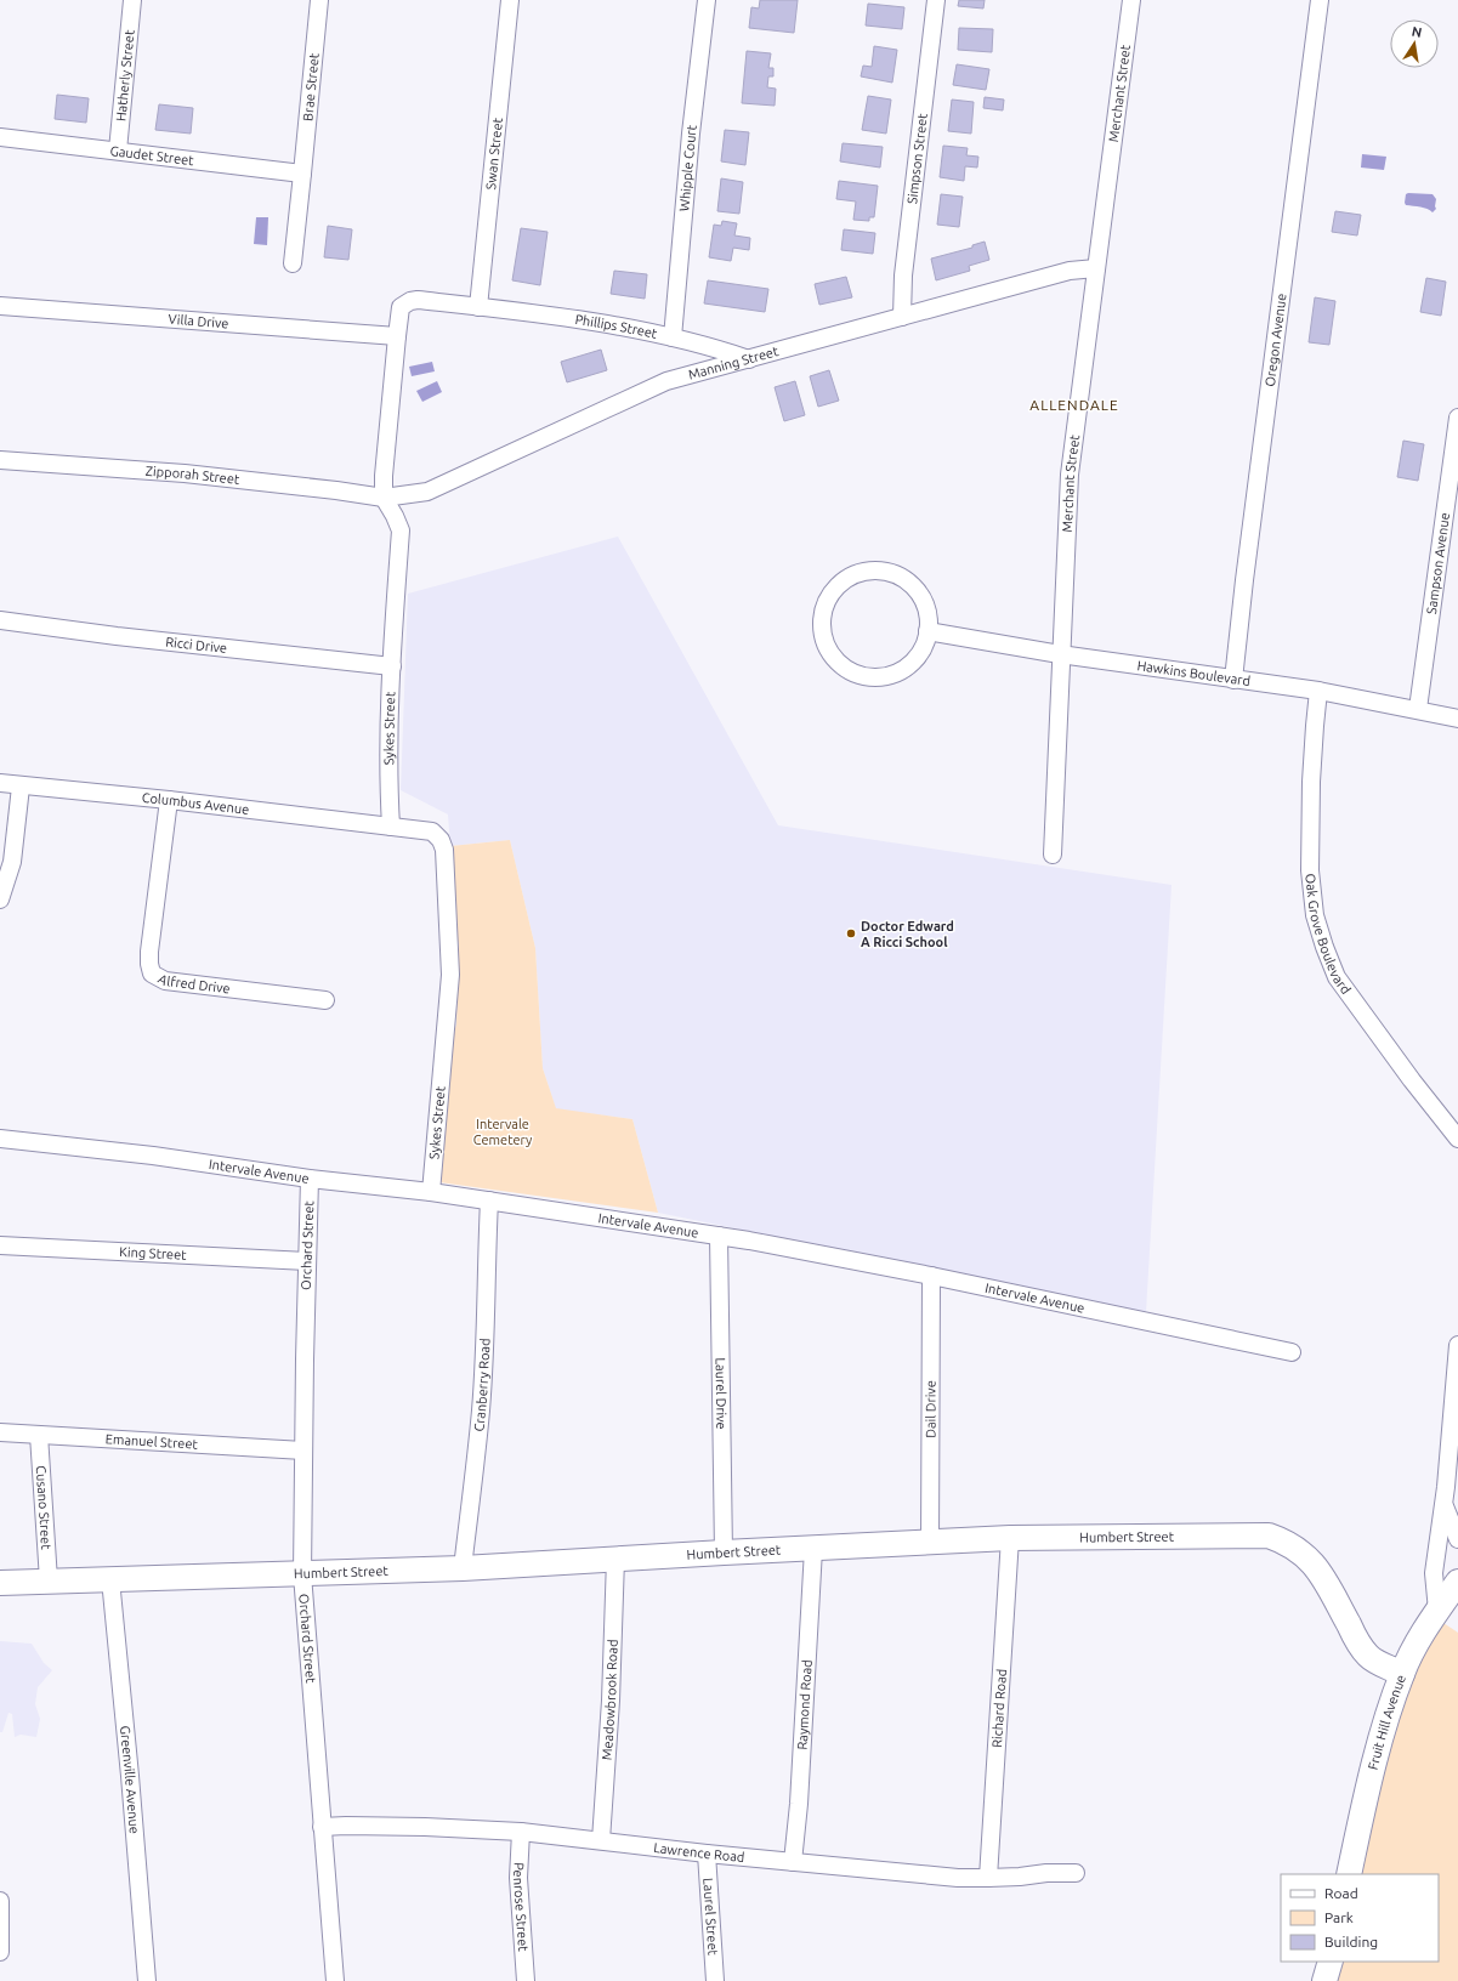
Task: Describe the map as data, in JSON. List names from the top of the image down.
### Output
{
  "streets": {
    "street": [
      "Hatherly Street",
      "Brae Street",
      "Merchant Street",
      "Swan Street",
      "Gaudet Street",
      "Simpson Street",
      "Whipple Court",
      "Villa Drive",
      "Phillips Street",
      "Oregon Avenue",
      "Manning Street",
      "Zipporah Street",
      "Sampson Avenue",
      "Ricci Drive",
      "Hawkins Boulevard",
      "Sykes Street",
      "Columbus Avenue",
      "Oak Grove Boulevard",
      "Alfred Drive",
      "Intervale Avenue",
      "Orchard Street",
      "King Street",
      "Cranberry Road",
      "Laurel Drive",
      "Dail Drive",
      "Emanuel Street",
      "Cusano Street",
      "Humbert Street",
      "Meadowbrook Road",
      "Raymond Road",
      "Richard Road",
      "Fruit Hill Avenue",
      "Greenville Avenue",
      "Lawrence Road",
      "Penrose Street",
      "Laurel Street"
    ]
  },
  "crossings": [
    ["Hatherly Street", "Gaudet Street"],
    ["Brae Street", "Gaudet Street"],
    ["Merchant Street", "Manning Street"],
    ["Merchant Street", "Hawkins Boulevard"],
    ["Swan Street", "Phillips Street"],
    ["Simpson Street", "Manning Street"],
    ["Whipple Court", "Phillips Street"],
    ["Phillips Street", "Manning Street"],
    ["Oregon Avenue", "Hawkins Boulevard"],
    ["Manning Street", "Zipporah Street"],
    ["Manning Street", "Sykes Street"],
    ["Zipporah Street", "Sykes Street"],
    ["Sampson Avenue", "Hawkins Boulevard"],
    ["Ricci Drive", "Sykes Street"],
    ["Hawkins Boulevard", "Oak Grove Boulevard"],
    ["Sykes Street", "Columbus Avenue"],
    ["Sykes Street", "Intervale Avenue"],
    ["Columbus Avenue", "Alfred Drive"],
    ["Intervale Avenue", "Orchard Street"],
    ["Intervale Avenue", "Cranberry Road"],
    ["Intervale Avenue", "Laurel Drive"],
    ["Intervale Avenue", "Dail Drive"],
    ["Orchard Street", "King Street"],
    ["Orchard Street", "Emanuel Street"],
    ["Orchard Street", "Humbert Street"],
    ["Orchard Street", "Lawrence Road"],
    ["Cranberry Road", "Humbert Street"],
    ["Laurel Drive", "Humbert Street"],
    ["Dail Drive", "Humbert Street"],
    ["Emanuel Street", "Cusano Street"],
    ["Cusano Street", "Humbert Street"],
    ["Humbert Street", "Meadowbrook Road"],
    ["Humbert Street", "Raymond Road"],
    ["Humbert Street", "Richard Road"],
    ["Humbert Street", "Fruit Hill Avenue"],
    ["Humbert Street", "Greenville Avenue"],
    ["Meadowbrook Road", "Lawrence Road"],
    ["Raymond Road", "Lawrence Road"],
    ["Richard Road", "Lawrence Road"],
    ["Lawrence Road", "Penrose Street"],
    ["Lawrence Road", "Laurel Street"]
  ],
  "districts": ["ALLENDALE"],
  "parks": ["Intervale Cemetery"],
  "places": ["Doctor Edward A Ricci School"],
  "legend": ["Road", "Park", "Building"],
  "north": "top"
}
